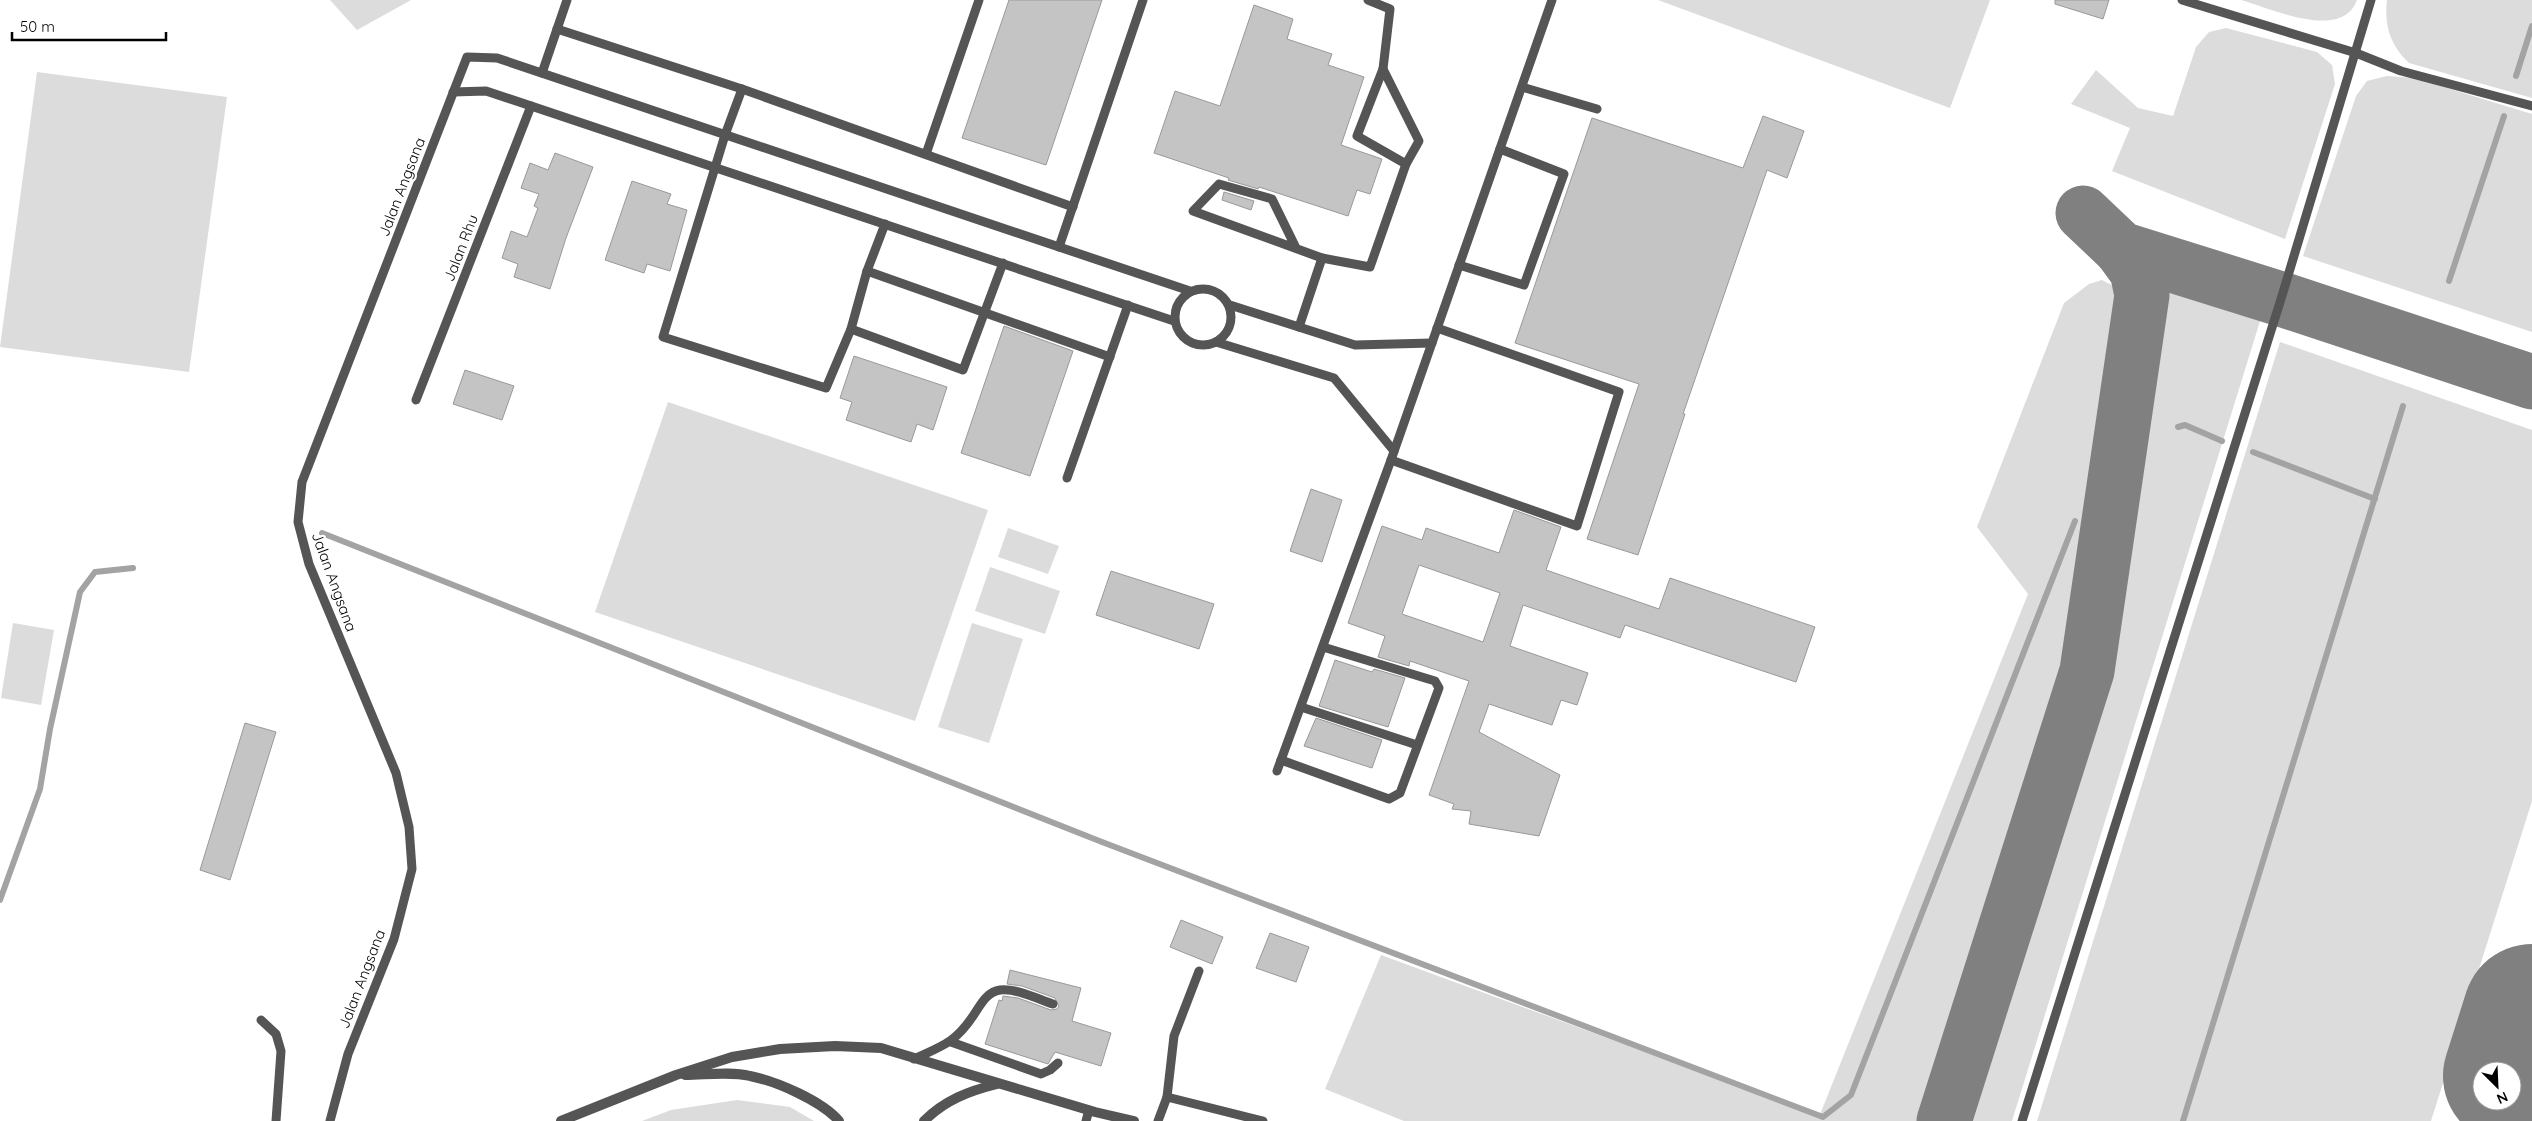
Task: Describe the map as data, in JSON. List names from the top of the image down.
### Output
{
  "streets": {
    "lane": ["Jalan Angsana", "Jalan Rhu"]
  },
  "scale_bar": "50 m",
  "north": "bottom right"
}
